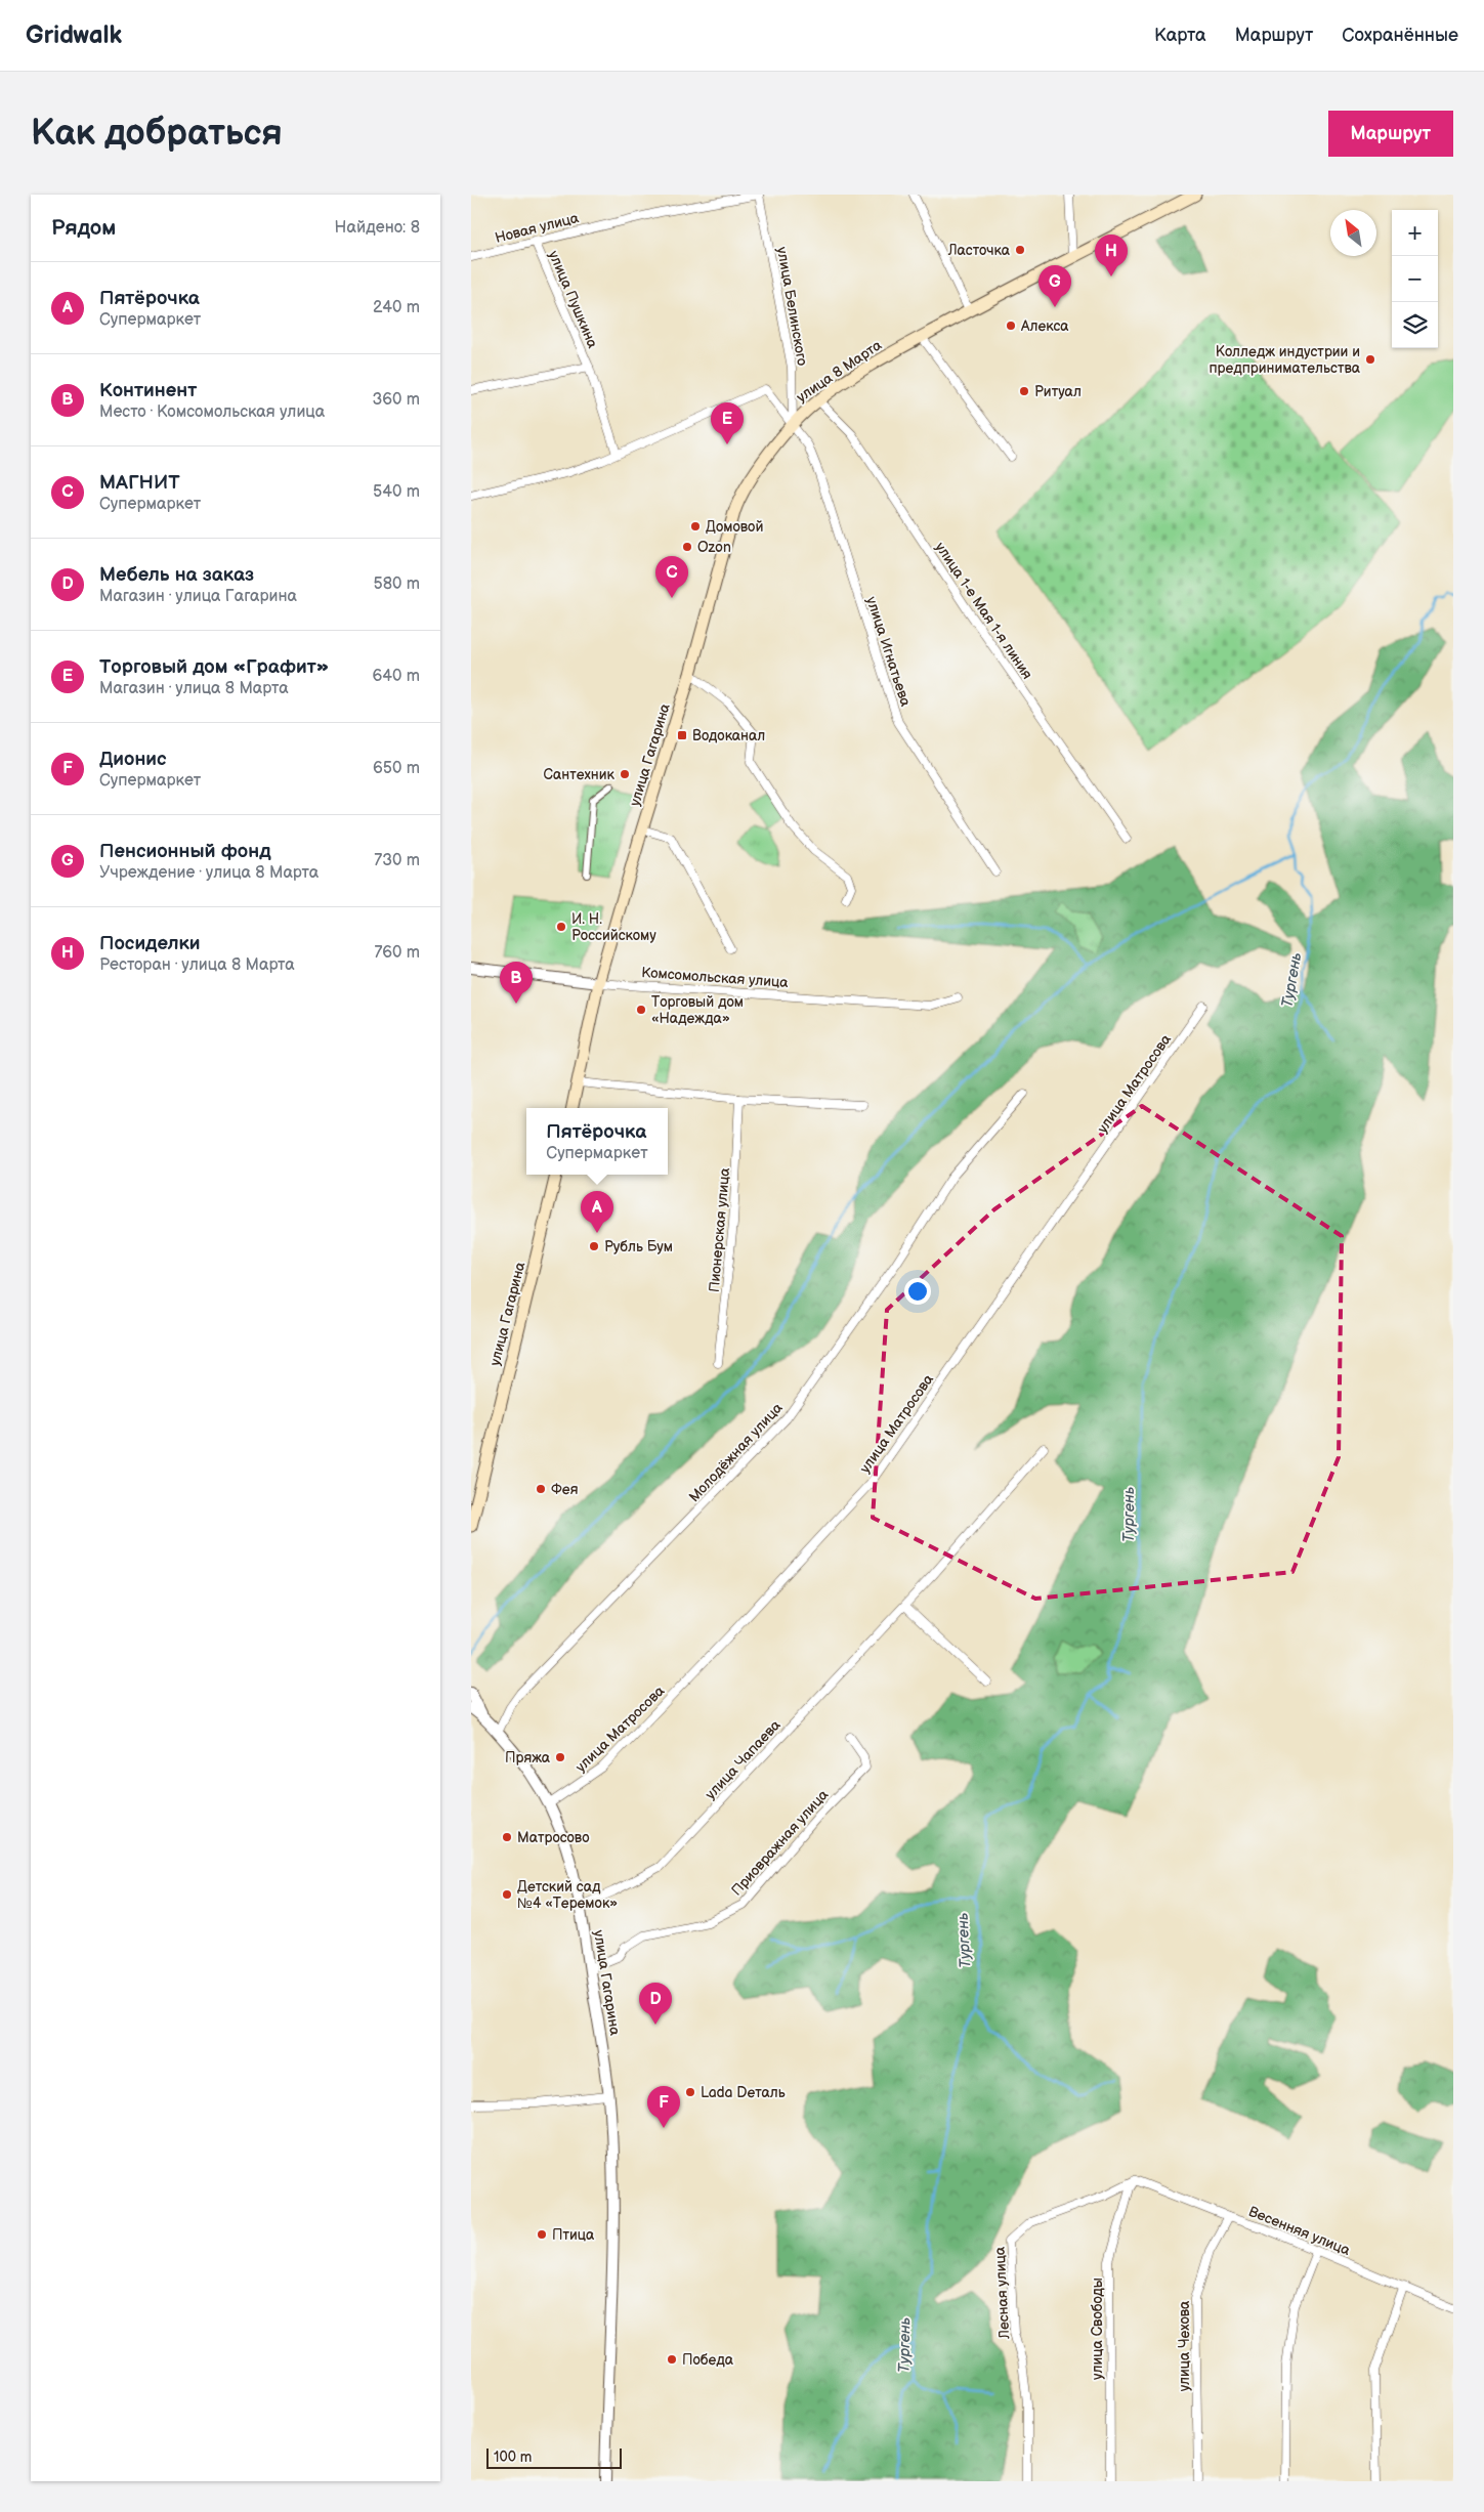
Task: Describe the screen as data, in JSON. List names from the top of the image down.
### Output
{
  "streets": {
    "main road": ["улица 8 Марта", "улица Гагарина"],
    "street": [
      "Новая улица",
      "улица Пушкина",
      "улица Белинского",
      "улица 1-е Мая 1-я линия",
      "улица Игнатьева",
      "Комсомольская улица",
      "улица Матросова",
      "Пионерская улица",
      "Молодёжная улица",
      "улица Чапаева",
      "Приовражная улица",
      "Весенняя улица",
      "Лесная улица",
      "улица Свободы",
      "улица Чехова"
    ]
  },
  "crossings": [
    ["Новая улица", "улица Пушкина"],
    ["Новая улица", "улица Белинского"],
    ["улица Пушкина", "улица 8 Марта"],
    ["улица Белинского", "улица 8 Марта"],
    ["улица Белинского", "улица Игнатьева"],
    ["улица Белинского", "улица Гагарина"],
    ["улица 8 Марта", "улица 1-е Мая 1-я линия"],
    ["улица 8 Марта", "улица Игнатьева"],
    ["улица 8 Марта", "улица Гагарина"],
    ["улица Игнатьева", "улица Гагарина"],
    ["улица Гагарина", "Комсомольская улица"],
    ["улица Гагарина", "улица Матросова"],
    ["улица Гагарина", "Молодёжная улица"],
    ["улица Гагарина", "улица Чапаева"],
    ["улица Гагарина", "Приовражная улица"],
    ["Весенняя улица", "Лесная улица"],
    ["Весенняя улица", "улица Свободы"],
    ["Весенняя улица", "улица Чехова"],
    ["Лесная улица", "улица Свободы"]
  ],
  "water": ["Тургень"],
  "places": {
    "other": [
      "Ласточка",
      "Алекса",
      "Колледж индустрии и предпринимательства",
      "Ритуал",
      "Домовой",
      "Ozon",
      "Сантехник",
      "И. Н. Российскому",
      "Торговый дом «Надежда»",
      "Рубль Бум",
      "Фея",
      "Пряжа",
      "Матросово",
      "Детский сад №4 «Теремок»",
      "Lada Dеталь",
      "Птица",
      "Победа"
    ],
    "transit": ["Водоканал"]
  },
  "scale_bar": "100 m",
  "north": "top left",
  "page": {
    "header": "Gridwalk",
    "nav": ["Карта", "Маршрут", "Сохранённые"],
    "buttons": "Маршрут",
    "title": "Как добраться",
    "heading": ["Рядом", "Найдено: 8"],
    "map_buttons": ["+", "−"],
    "pins": [
      "H",
      "G",
      "E",
      "C",
      "B",
      "A",
      "D",
      "F"
    ],
    "list": [
      {
        "mark": "A",
        "name": "Пятёрочка",
        "note": "Супермаркет",
        "value": "240 m"
      },
      {
        "mark": "B",
        "name": "Континент",
        "note": "Место · Комсомольская улица",
        "value": "360 m"
      },
      {
        "mark": "C",
        "name": "МАГНИТ",
        "note": "Супермаркет",
        "value": "540 m"
      },
      {
        "mark": "D",
        "name": "Мебель на заказ",
        "note": "Магазин · улица Гагарина",
        "value": "580 m"
      },
      {
        "mark": "E",
        "name": "Торговый дом «Графит»",
        "note": "Магазин · улица 8 Марта",
        "value": "640 m"
      },
      {
        "mark": "F",
        "name": "Дионис",
        "note": "Супермаркет",
        "value": "650 m"
      },
      {
        "mark": "G",
        "name": "Пенсионный фонд",
        "note": "Учреждение · улица 8 Марта",
        "value": "730 m"
      },
      {
        "mark": "H",
        "name": "Посиделки",
        "note": "Ресторан · улица 8 Марта",
        "value": "760 m"
      }
    ],
    "popup": ["Пятёрочка", "Супермаркет"],
    "scale": "100 m"
  }
}
